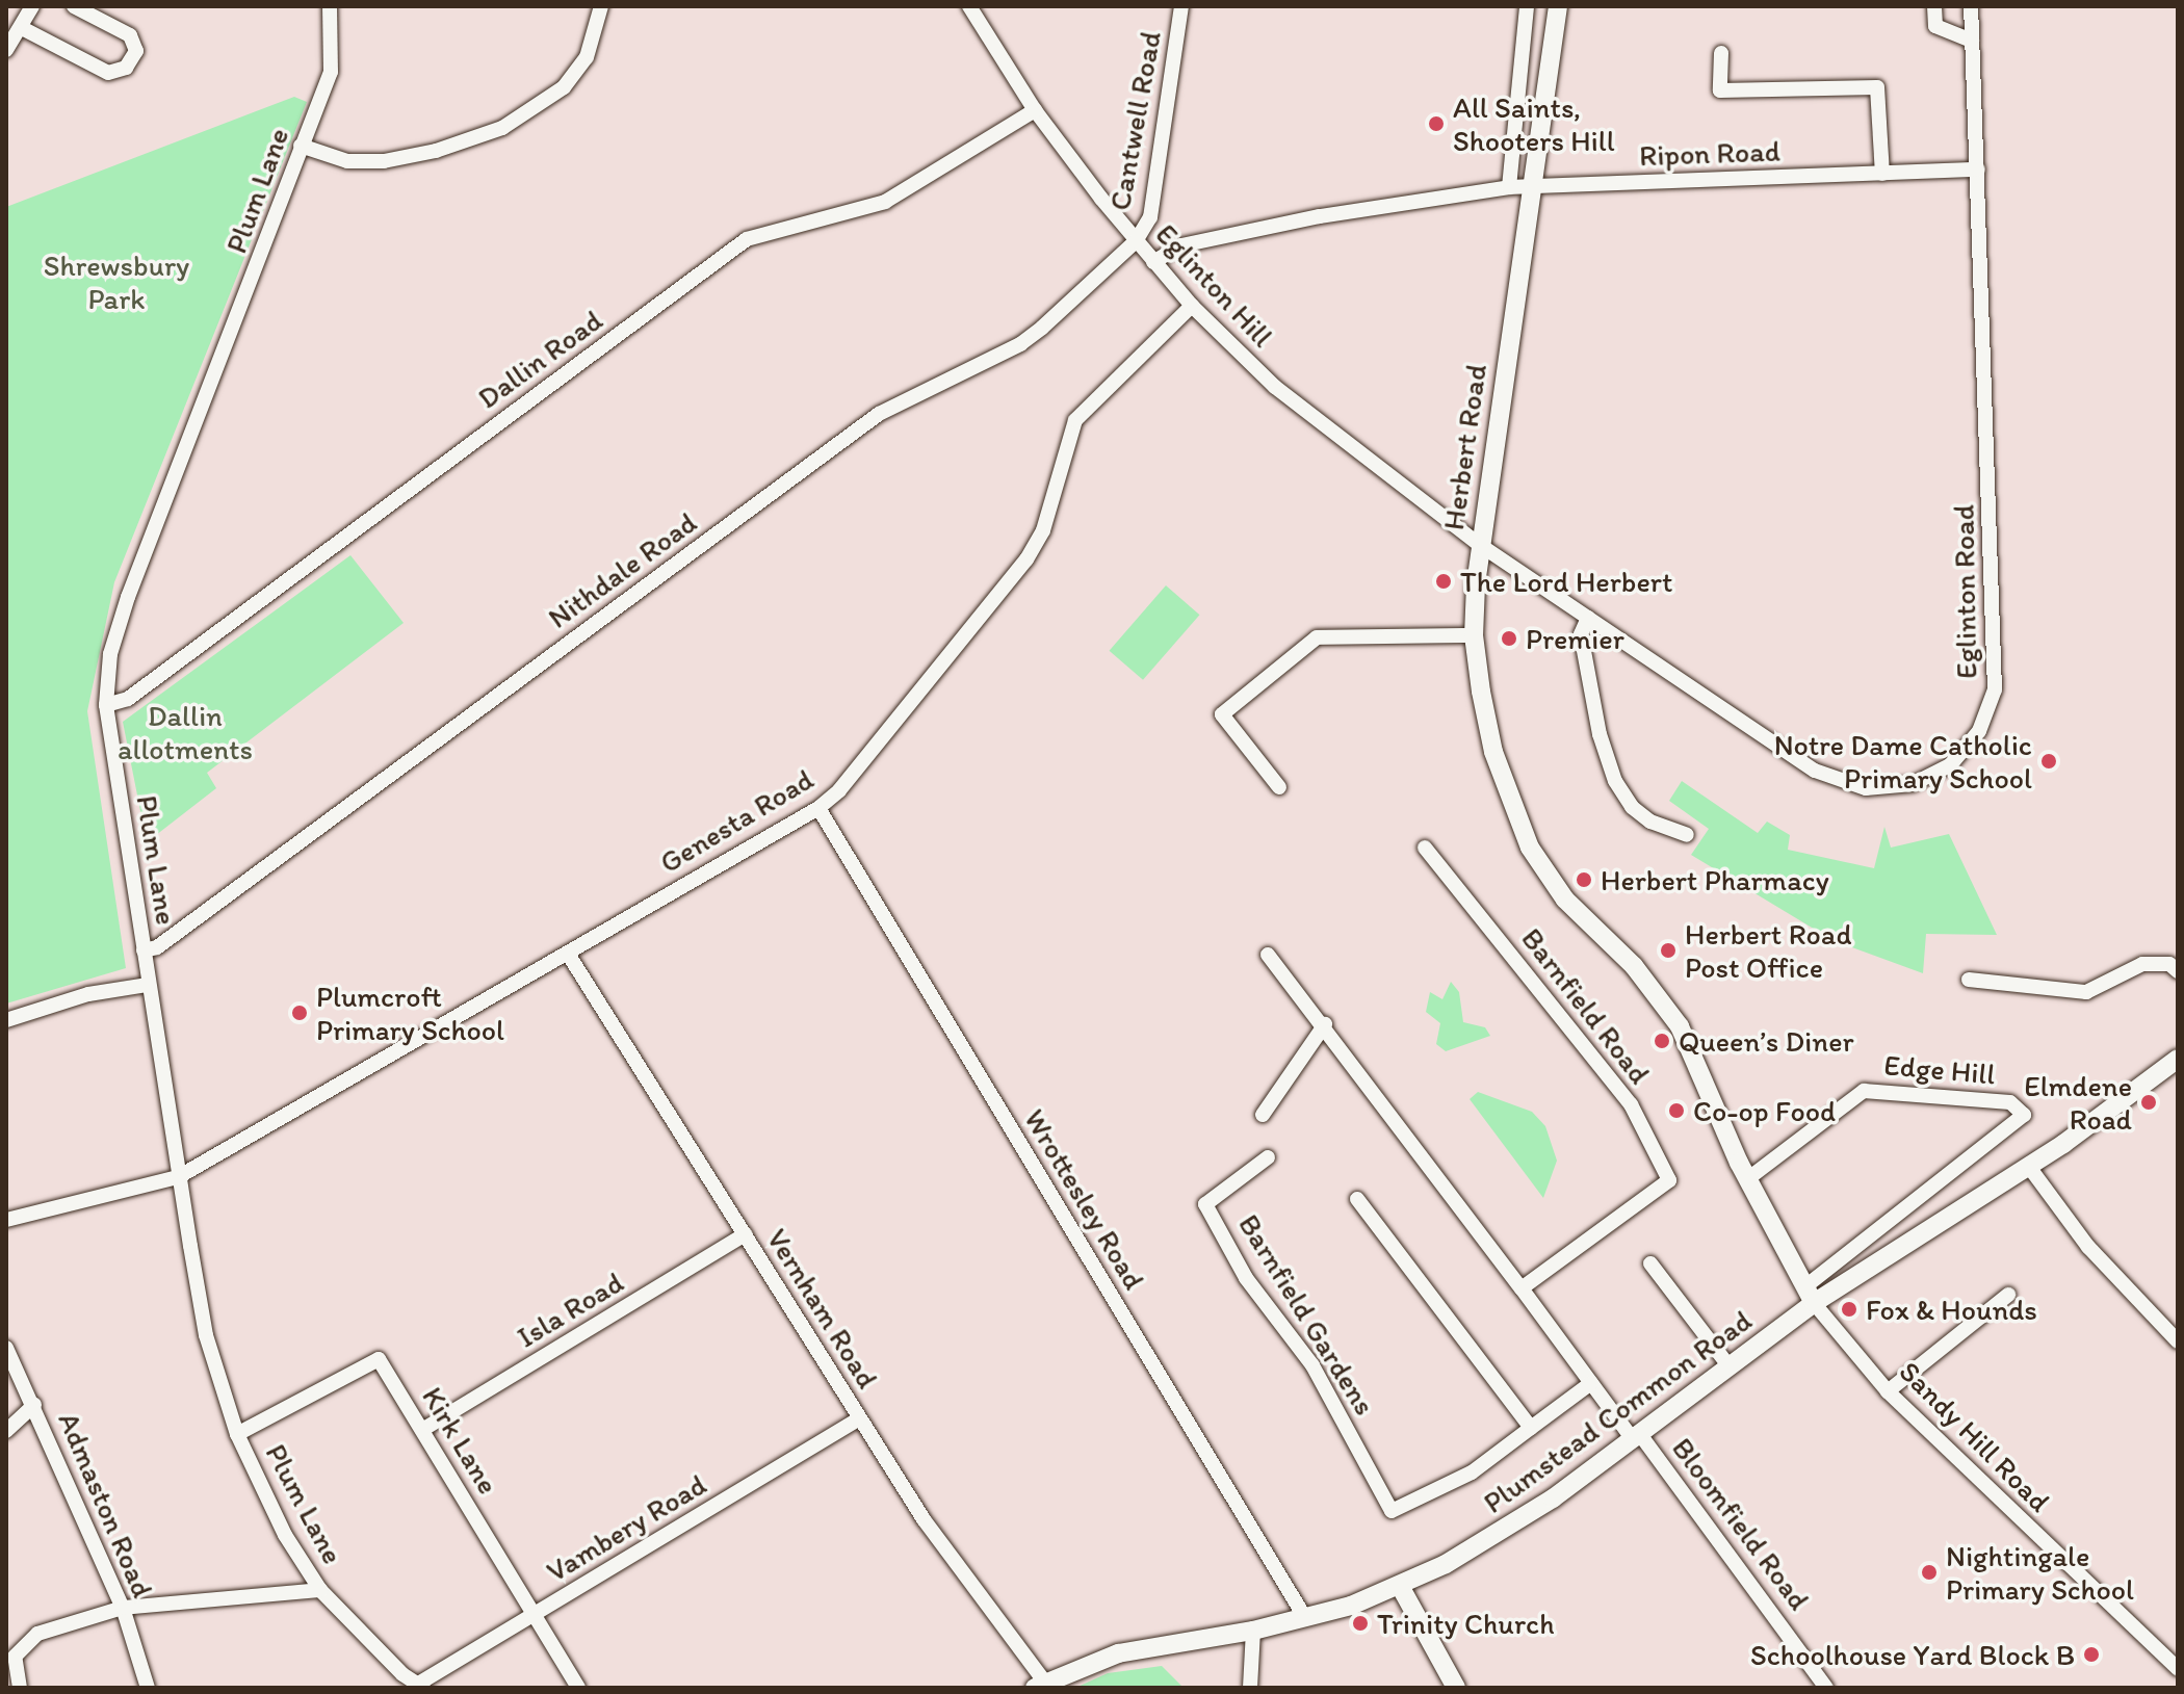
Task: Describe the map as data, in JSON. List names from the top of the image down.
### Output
{
  "streets": {
    "street": [
      "Cantwell Road",
      "Ripon Road",
      "Plum Lane",
      "Eglinton Hill",
      "Dallin Road",
      "Herbert Road",
      "Nithdale Road",
      "Eglinton Road",
      "Genesta Road",
      "Barnfield Road",
      "Edge Hill",
      "Wrottesley Road",
      "Vernham Road",
      "Isla Road",
      "Barnfield Gardens",
      "Plumstead Common Road",
      "Sandy Hill Road",
      "Kirk Lane",
      "Admaston Road",
      "Bloomfield Road",
      "Vambery Road"
    ]
  },
  "crossings": [
    ["Cantwell Road", "Eglinton Hill"],
    ["Cantwell Road", "Nithdale Road"],
    ["Ripon Road", "Eglinton Hill"],
    ["Ripon Road", "Herbert Road"],
    ["Ripon Road", "Eglinton Road"],
    ["Plum Lane", "Dallin Road"],
    ["Plum Lane", "Nithdale Road"],
    ["Plum Lane", "Genesta Road"],
    ["Plum Lane", "Kirk Lane"],
    ["Plum Lane", "Vambery Road"],
    ["Eglinton Hill", "Dallin Road"],
    ["Eglinton Hill", "Herbert Road"],
    ["Eglinton Hill", "Nithdale Road"],
    ["Eglinton Hill", "Eglinton Road"],
    ["Eglinton Hill", "Genesta Road"],
    ["Herbert Road", "Eglinton Road"],
    ["Herbert Road", "Edge Hill"],
    ["Herbert Road", "Plumstead Common Road"],
    ["Herbert Road", "Sandy Hill Road"],
    ["Genesta Road", "Wrottesley Road"],
    ["Genesta Road", "Vernham Road"],
    ["Edge Hill", "Plumstead Common Road"],
    ["Edge Hill", "Sandy Hill Road"],
    ["Wrottesley Road", "Plumstead Common Road"],
    ["Vernham Road", "Isla Road"],
    ["Vernham Road", "Plumstead Common Road"],
    ["Vernham Road", "Vambery Road"],
    ["Isla Road", "Kirk Lane"],
    ["Plumstead Common Road", "Sandy Hill Road"],
    ["Plumstead Common Road", "Bloomfield Road"],
    ["Kirk Lane", "Vambery Road"]
  ],
  "parks": ["Shrewsbury Park", "Dallin allotments"],
  "places": [
    "All Saints, Shooters Hill",
    "The Lord Herbert",
    "Premier",
    "Notre Dame Catholic Primary School",
    "Herbert Pharmacy",
    "Herbert Road Post Office",
    "Plumcroft Primary School",
    "Queen’s Diner",
    "Elmdene Road",
    "Co-op Food",
    "Fox & Hounds",
    "Nightingale Primary School",
    "Trinity Church",
    "Schoolhouse Yard Block B"
  ]
}
